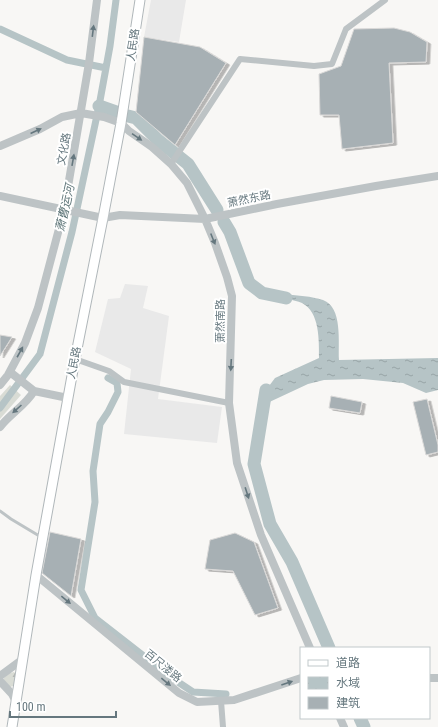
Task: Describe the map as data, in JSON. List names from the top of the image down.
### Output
{
  "streets": {
    "main road": ["人民路"],
    "street": [
      "文化路",
      "萧然东路",
      "萧然南路",
      "百尺溇路"
    ]
  },
  "crossings": [
    ["人民路", "萧然东路"],
    ["人民路", "萧然南路"],
    ["人民路", "百尺溇路"],
    ["文化路", "萧然东路"],
    ["文化路", "萧然南路"],
    ["萧然东路", "萧然南路"]
  ],
  "one_way": ["文化路", "萧然南路", "百尺溇路"],
  "water": ["萧曹运河"],
  "legend": ["道路", "水域", "建筑"],
  "scale_bar": "100 m"
}
